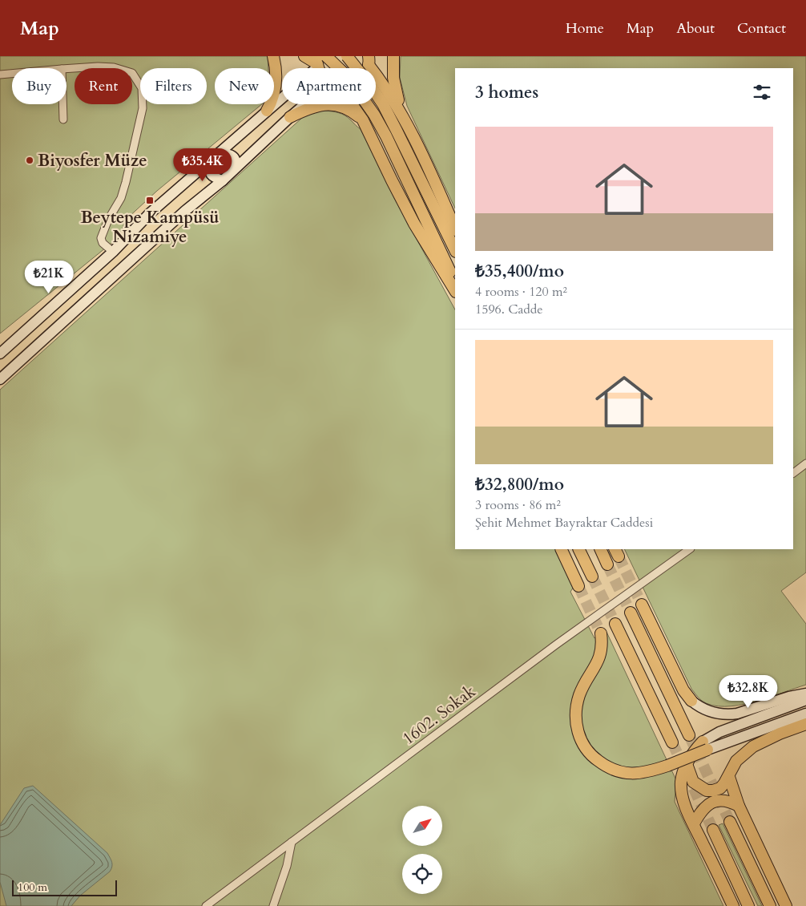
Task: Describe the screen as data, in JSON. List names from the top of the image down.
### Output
{
  "streets": {
    "street": ["1602. Sokak"]
  },
  "places": {
    "other": ["Biyosfer Müze"],
    "transit": ["Beytepe Kampüsü Nizamiye"]
  },
  "scale_bar": "100 m",
  "north": "top right",
  "page": {
    "header": "Map",
    "nav": [
      "Home",
      "Map",
      "About",
      "Contact"
    ],
    "chip": [
      "Buy",
      "Rent",
      "Filters",
      "New",
      "Apartment"
    ],
    "heading": "3 homes",
    "list": [
      {
        "name": "₺35,400/mo",
        "note": "4 rooms · 120 m² · 1596. Cadde"
      },
      {
        "name": "₺32,800/mo",
        "note": "3 rooms · 86 m² · Şehit Mehmet Bayraktar Caddesi"
      }
    ],
    "price": ["₺35.4K", "₺21K", "₺32.8K"],
    "scale": "100 m"
  }
}
